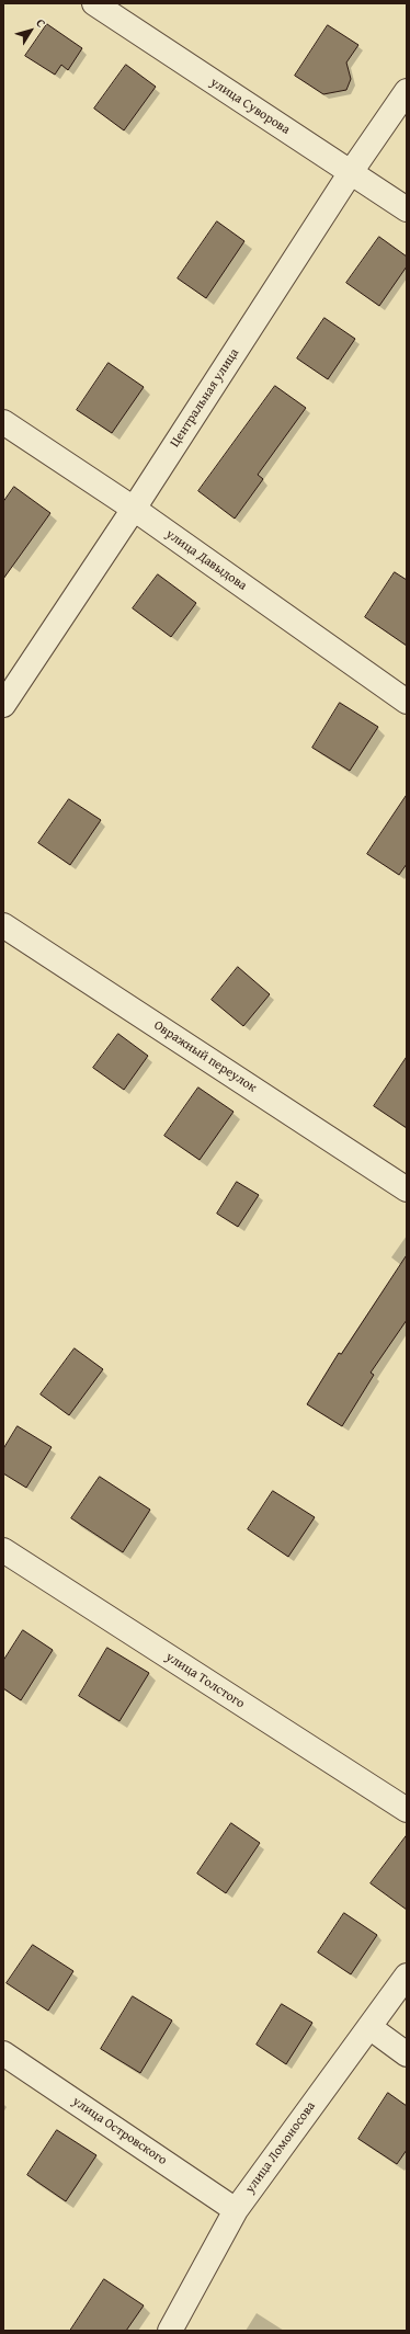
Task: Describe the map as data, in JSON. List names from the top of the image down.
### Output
{
  "streets": {
    "street": [
      "улица Суворова",
      "Центральная улица",
      "улица Давыдова",
      "Овражный переулок",
      "улица Толстого",
      "улица Островского",
      "улица Ломоносова"
    ]
  },
  "crossings": [
    ["улица Суворова", "Центральная улица"],
    ["Центральная улица", "улица Давыдова"],
    ["улица Островского", "улица Ломоносова"]
  ],
  "north": "top right"
}
